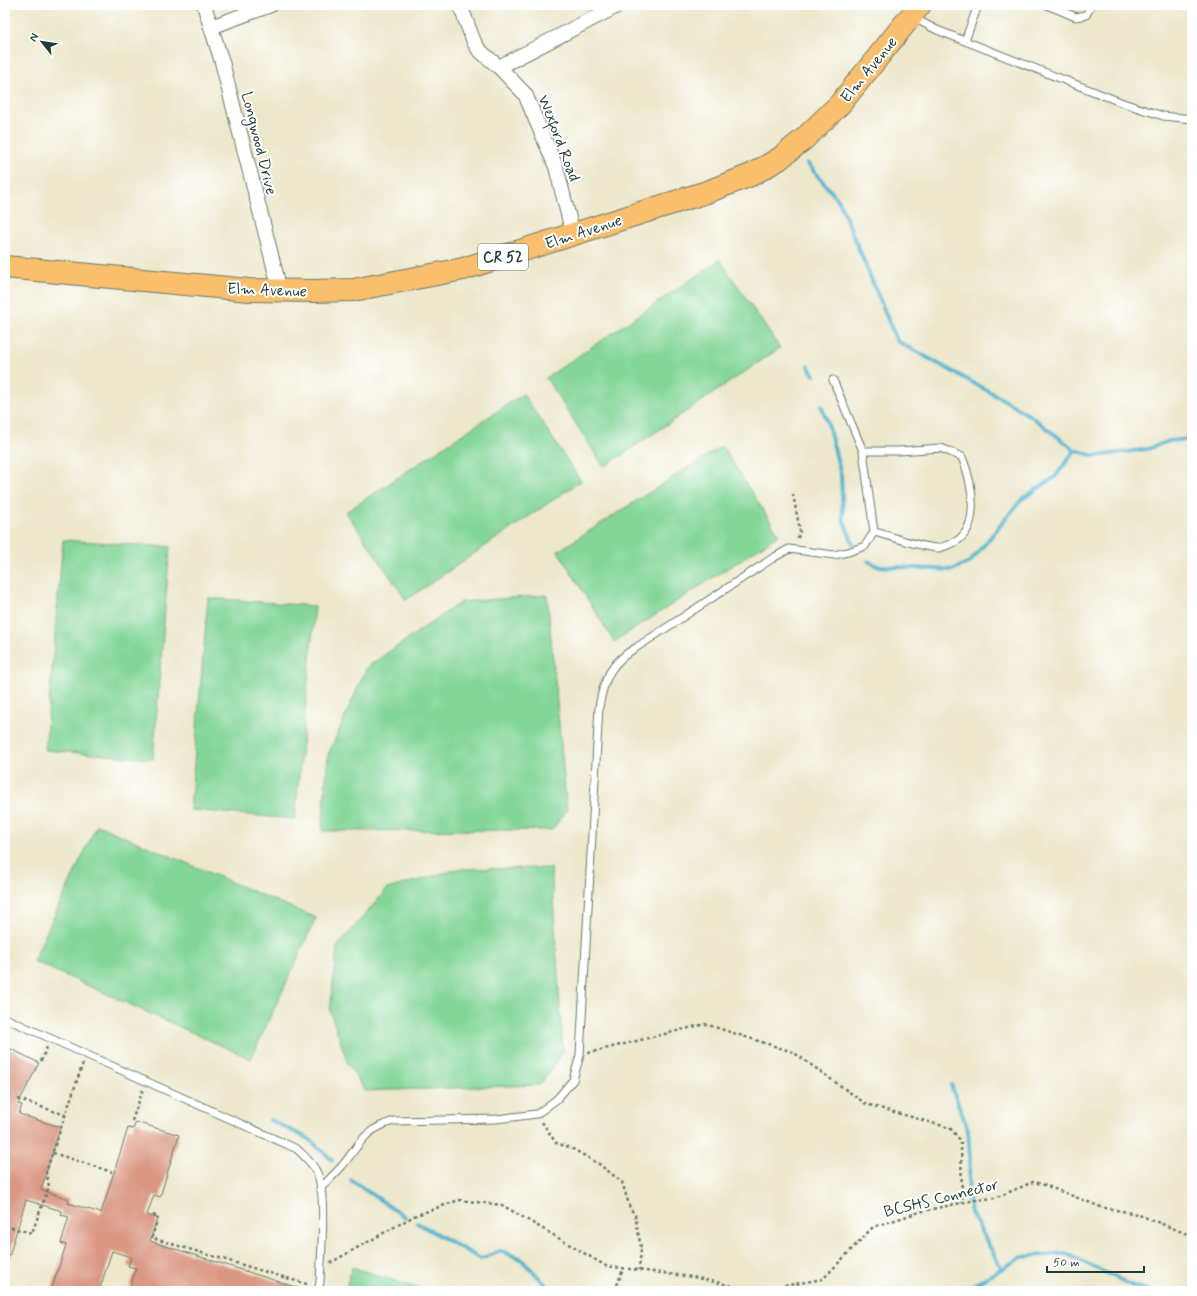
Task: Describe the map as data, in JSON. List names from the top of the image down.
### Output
{
  "streets": {
    "main road": ["Elm Avenue", "CR 52"],
    "street": ["Wexford Road", "Longwood Drive"],
    "path": ["BCSHS Connector"]
  },
  "crossings": [
    ["Elm Avenue", "Wexford Road"],
    ["Elm Avenue", "Longwood Drive"]
  ],
  "scale_bar": "50 m",
  "north": "top left"
}
